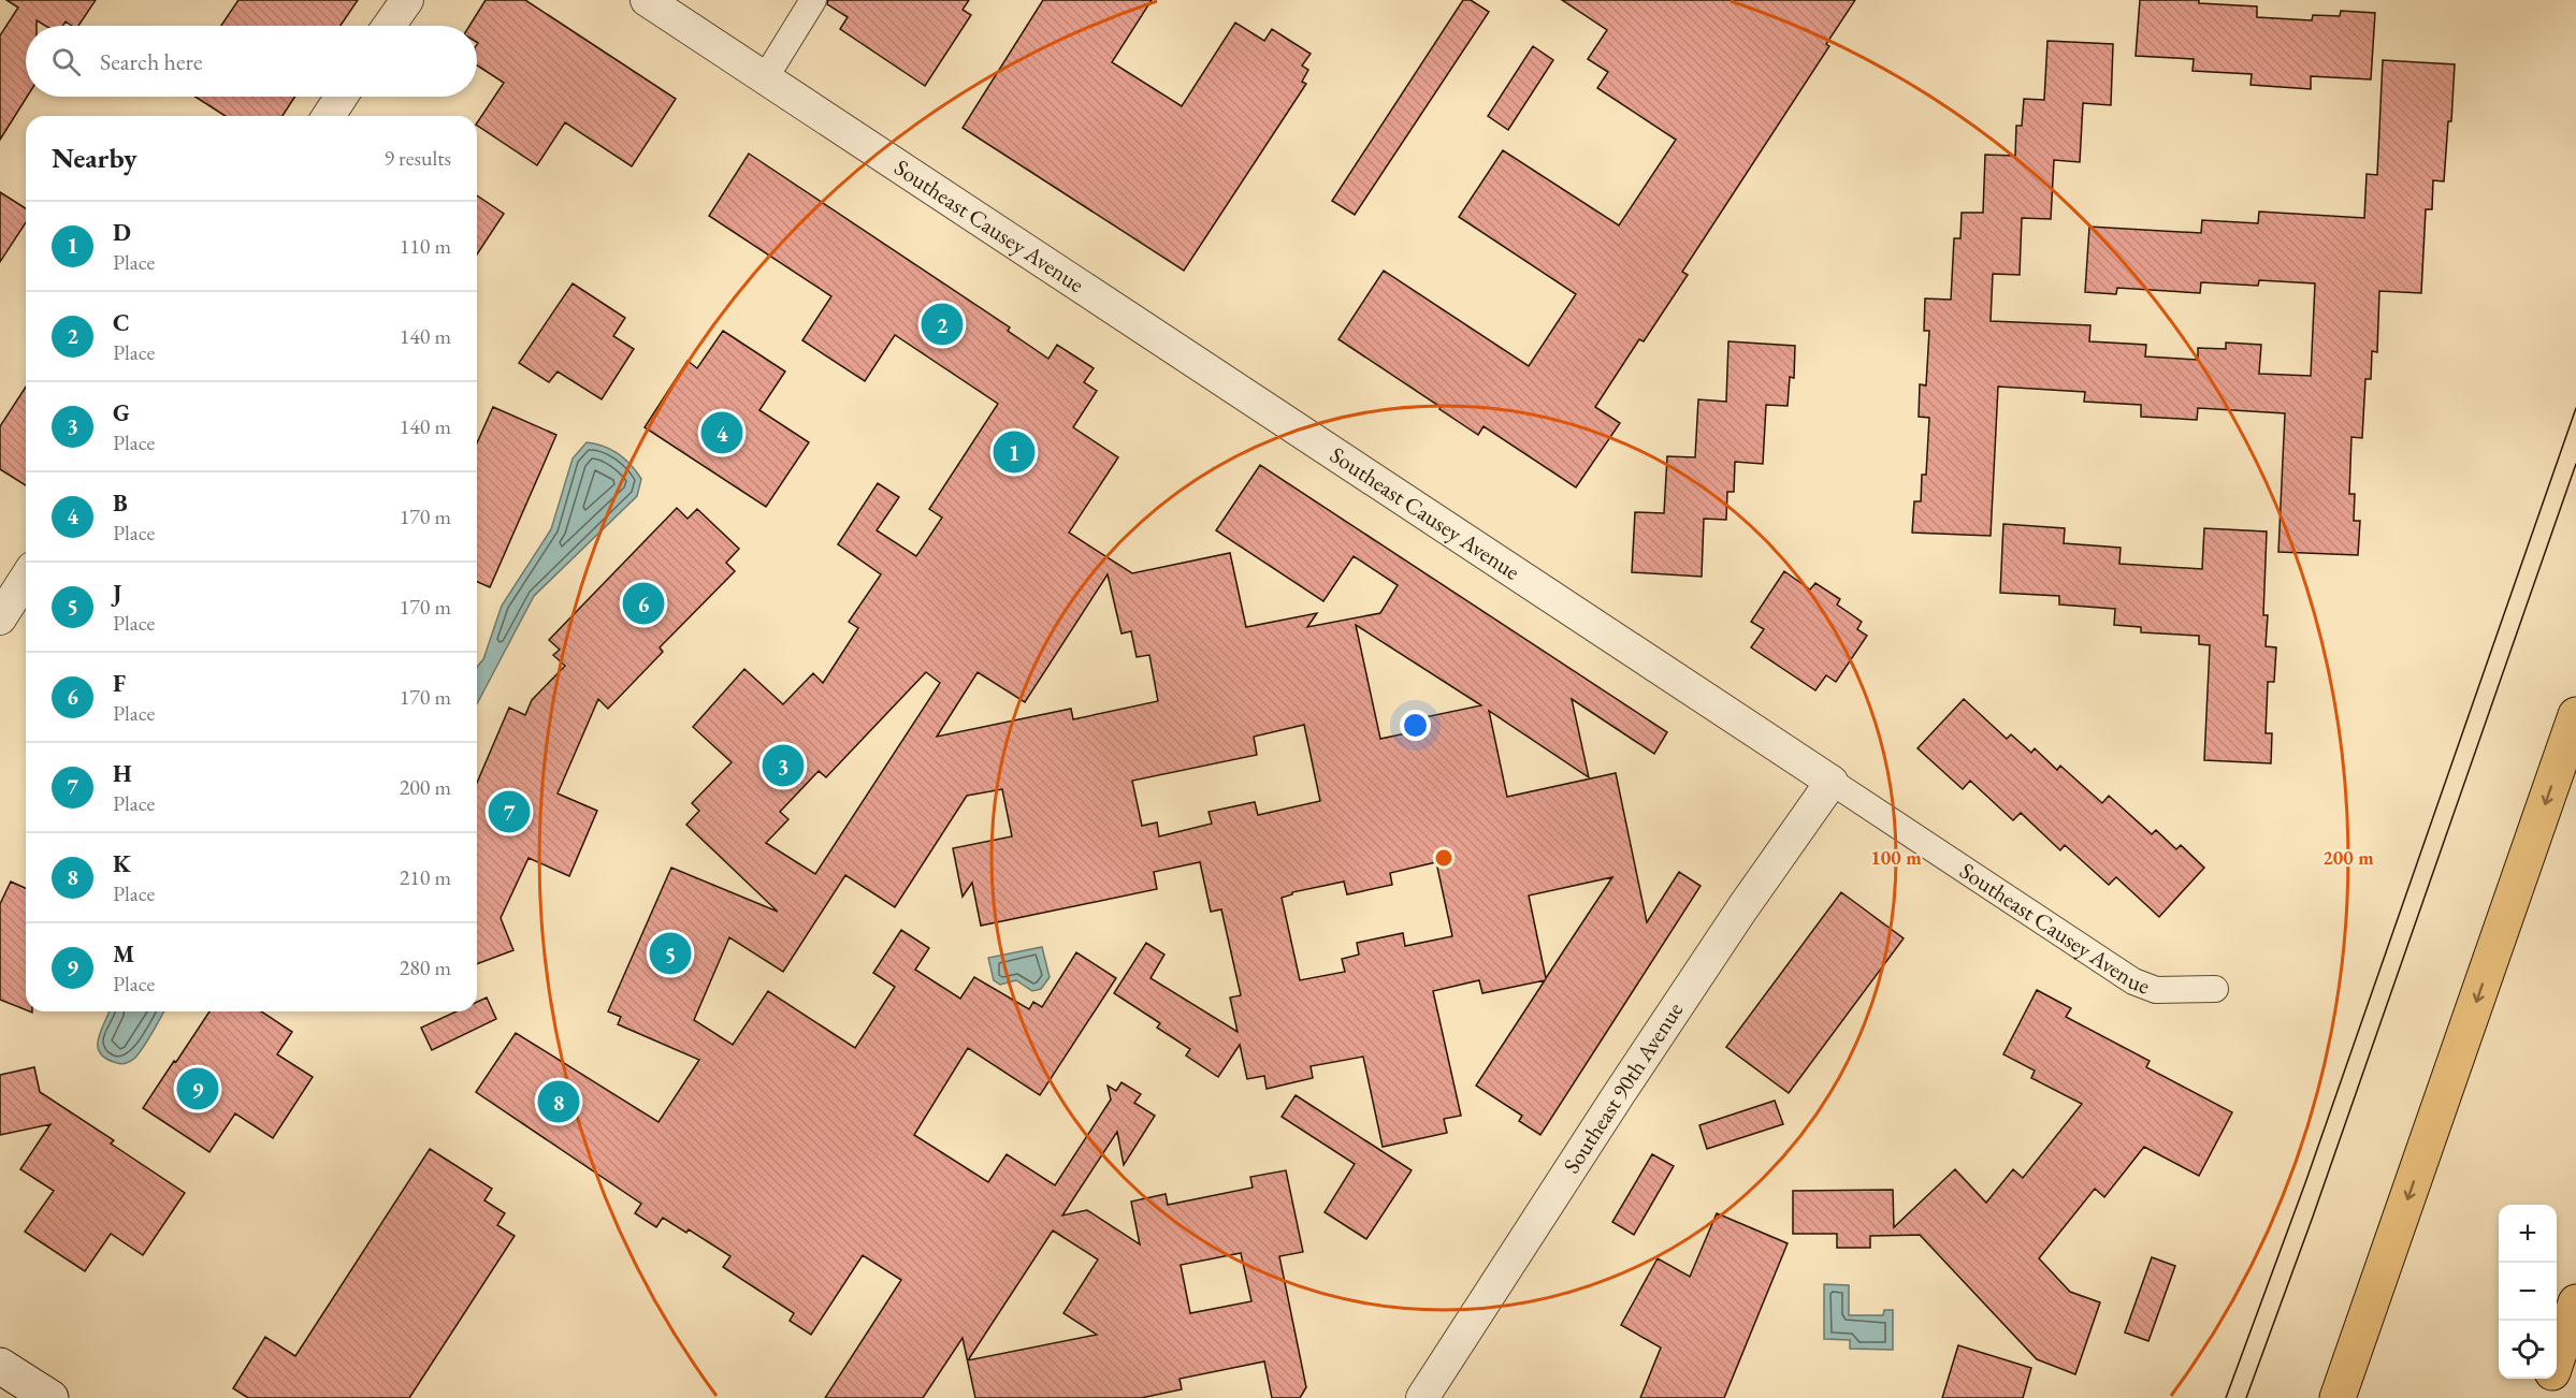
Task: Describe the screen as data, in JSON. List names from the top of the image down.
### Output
{
  "streets": {
    "street": ["Southeast Causey Avenue", "Southeast 90th Avenue"]
  },
  "crossings": [
    ["Southeast Causey Avenue", "Southeast 90th Avenue"]
  ],
  "page": {
    "search": "Search here",
    "heading": ["Nearby", "9 results"],
    "list": [
      {
        "mark": "1",
        "name": "D",
        "note": "Place",
        "value": "110 m"
      },
      {
        "mark": "2",
        "name": "C",
        "note": "Place",
        "value": "140 m"
      },
      {
        "mark": "3",
        "name": "G",
        "note": "Place",
        "value": "140 m"
      },
      {
        "mark": "4",
        "name": "B",
        "note": "Place",
        "value": "170 m"
      },
      {
        "mark": "5",
        "name": "J",
        "note": "Place",
        "value": "170 m"
      },
      {
        "mark": "6",
        "name": "F",
        "note": "Place",
        "value": "170 m"
      },
      {
        "mark": "7",
        "name": "H",
        "note": "Place",
        "value": "200 m"
      },
      {
        "mark": "8",
        "name": "K",
        "note": "Place",
        "value": "210 m"
      },
      {
        "mark": "9",
        "name": "M",
        "note": "Place",
        "value": "280 m"
      }
    ],
    "pins": [
      "2",
      "4",
      "1",
      "6",
      "3",
      "7",
      "5",
      "9",
      "8"
    ],
    "map_buttons": ["+", "−"]
  },
  "rings": ["100 m", "200 m"]
}
